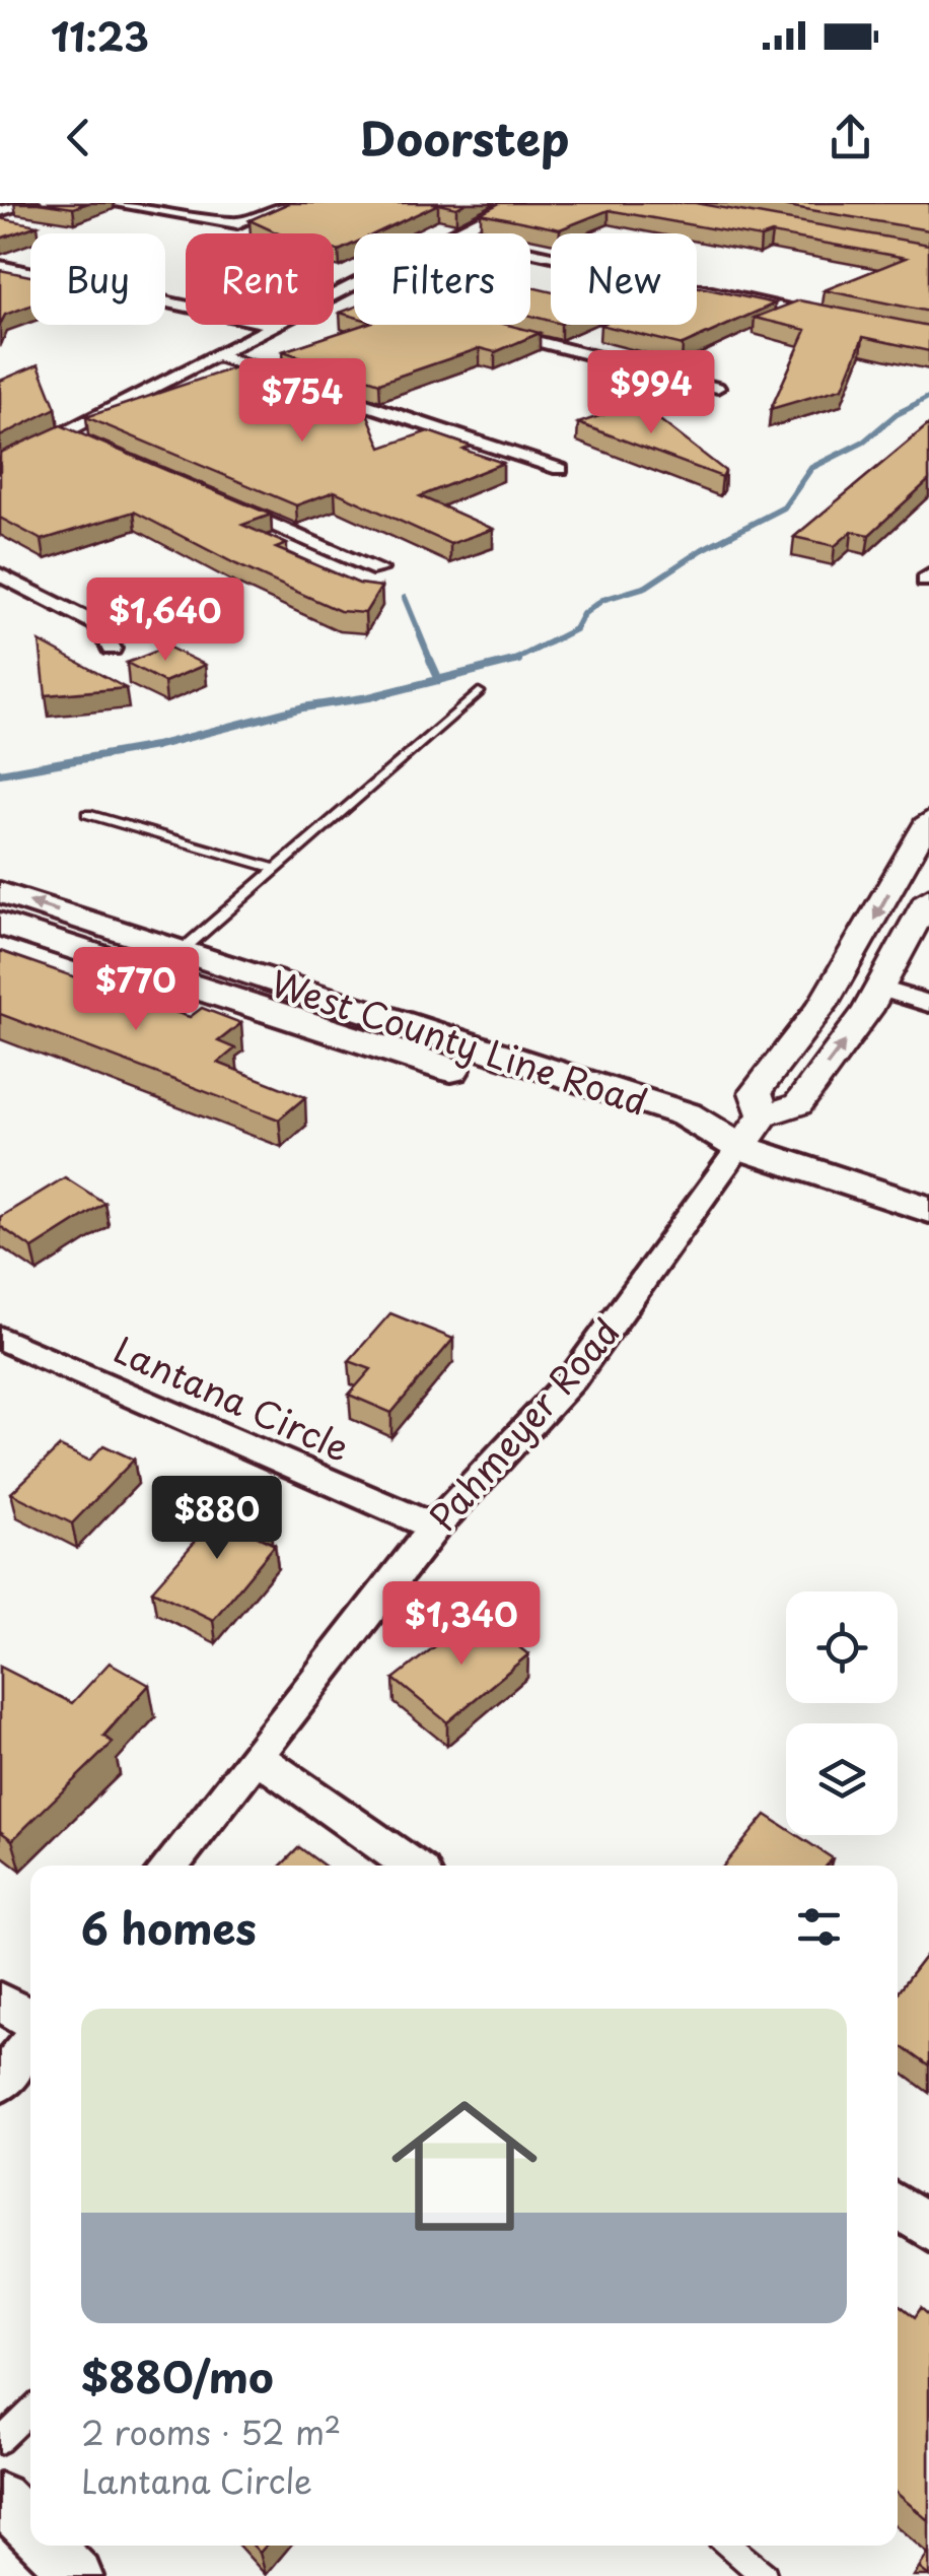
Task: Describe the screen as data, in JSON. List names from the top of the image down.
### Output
{
  "streets": {
    "main road": ["West County Line Road"],
    "street": ["Lantana Circle", "Pahmeyer Road"]
  },
  "crossings": [
    ["West County Line Road", "Pahmeyer Road"],
    ["Lantana Circle", "Pahmeyer Road"]
  ],
  "page": {
    "status": "11:23",
    "header": "Doorstep",
    "chip": [
      "Buy",
      "Rent",
      "Filters",
      "New"
    ],
    "price": [
      "$994",
      "$754",
      "$1,640",
      "$770",
      "$880",
      "$1,340"
    ],
    "heading": "6 homes",
    "list": [
      {
        "name": "$880/mo",
        "note": "2 rooms · 52 m² · Lantana Circle"
      }
    ]
  }
}
